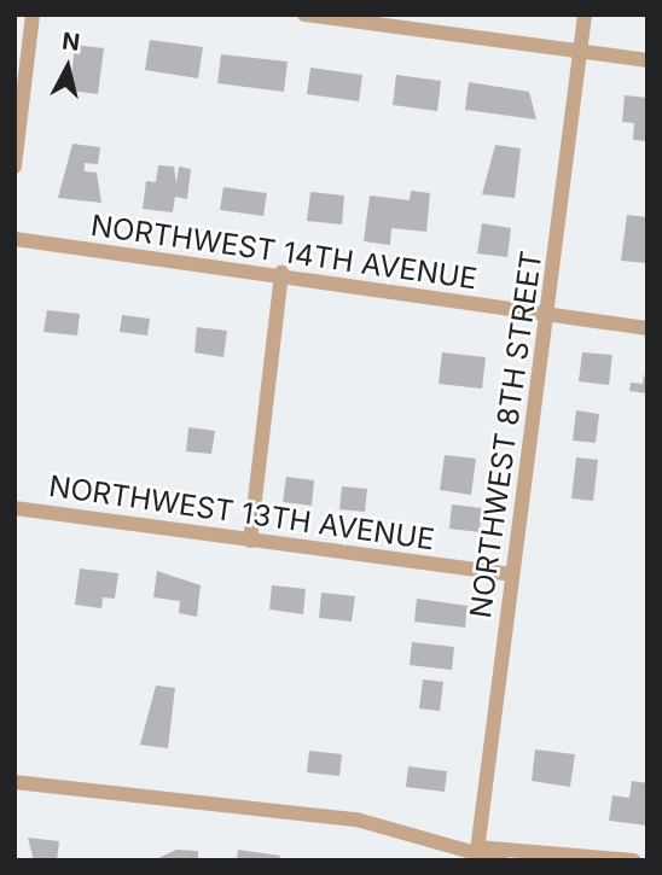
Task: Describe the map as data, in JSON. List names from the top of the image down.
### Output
{
  "streets": {
    "street": ["NORTHWEST 14TH AVENUE", "NORTHWEST 8TH STREET", "NORTHWEST 13TH AVENUE"]
  },
  "crossings": [
    ["NORTHWEST 14TH AVENUE", "NORTHWEST 8TH STREET"],
    ["NORTHWEST 8TH STREET", "NORTHWEST 13TH AVENUE"]
  ],
  "north": "top"
}
